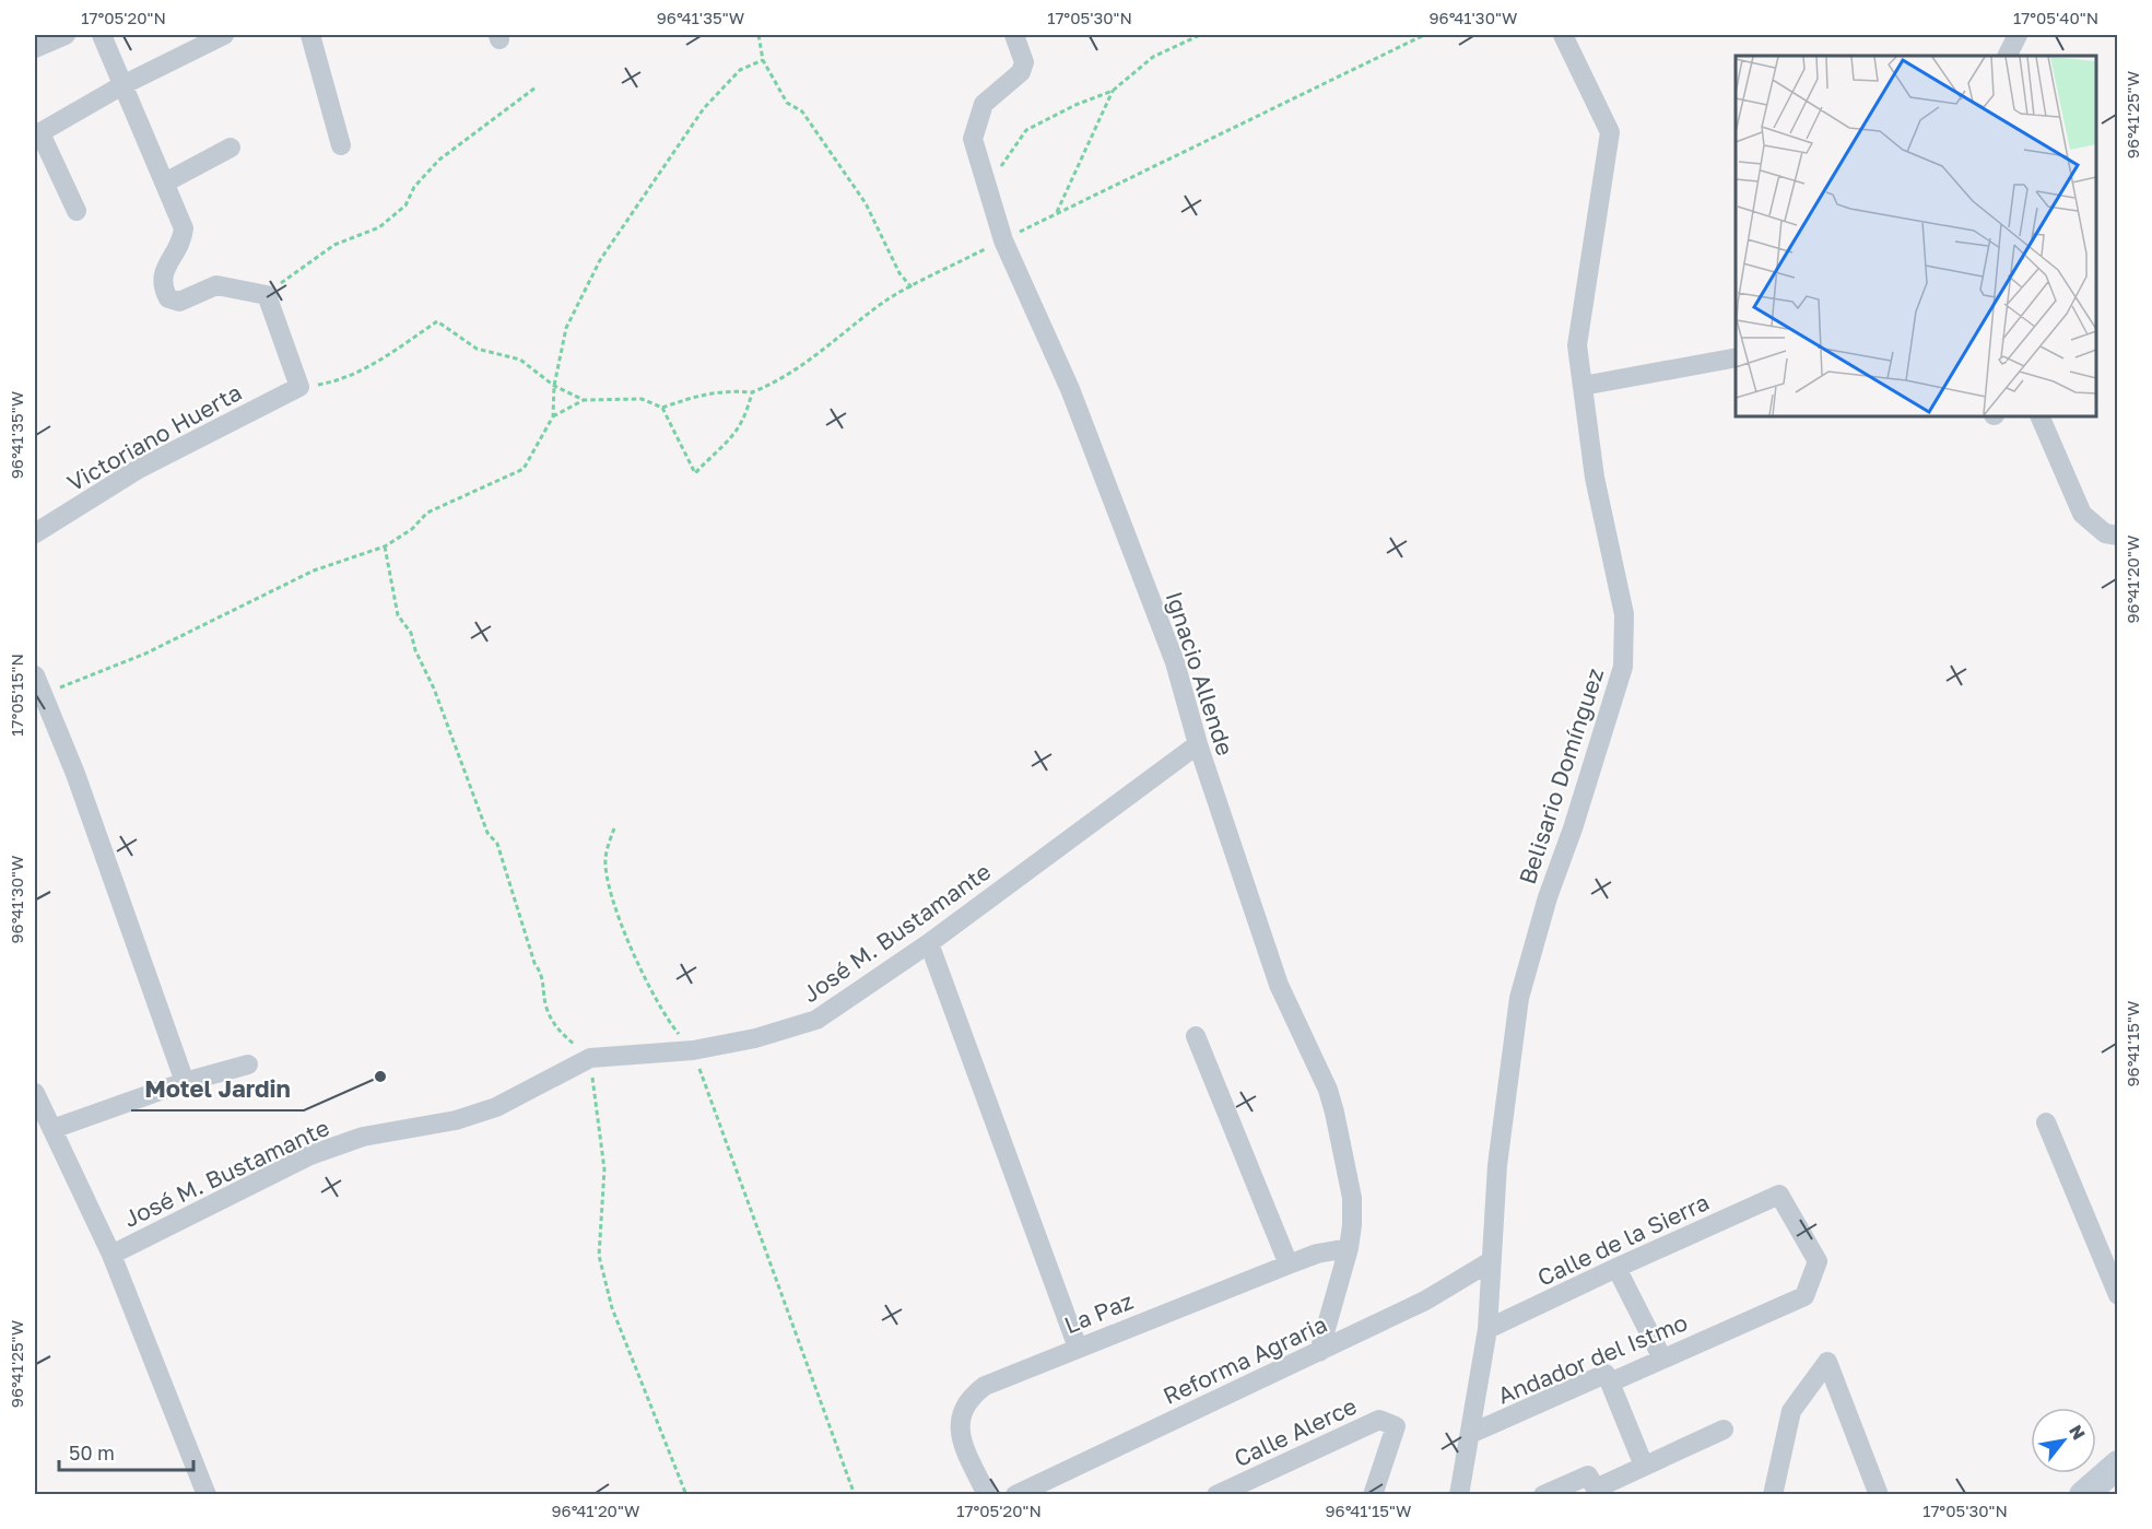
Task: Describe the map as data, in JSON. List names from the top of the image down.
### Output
{
  "streets": {
    "street": [
      "Victoriano Huerta",
      "Ignacio Allende",
      "Belisario Domínguez",
      "José M. Bustamante",
      "Calle de la Sierra",
      "La Paz",
      "Andador del Istmo",
      "Reforma Agraria",
      "Calle Alerce"
    ]
  },
  "crossings": [
    ["Ignacio Allende", "José M. Bustamante"],
    ["Ignacio Allende", "La Paz"],
    ["Ignacio Allende", "Reforma Agraria"],
    ["Belisario Domínguez", "Calle de la Sierra"],
    ["Belisario Domínguez", "Andador del Istmo"],
    ["Belisario Domínguez", "Reforma Agraria"],
    ["Calle de la Sierra", "Andador del Istmo"]
  ],
  "places": ["Motel Jardin"],
  "scale_bar": "50 m",
  "north": "top right",
  "coordinates": [
    "17°05'20\"N",
    "96°41'35\"W",
    "17°05'30\"N",
    "96°41'30\"W",
    "17°05'40\"N",
    "96°41'25\"W",
    "96°41'20\"W",
    "17°05'15\"N",
    "96°41'15\"W"
  ]
}
